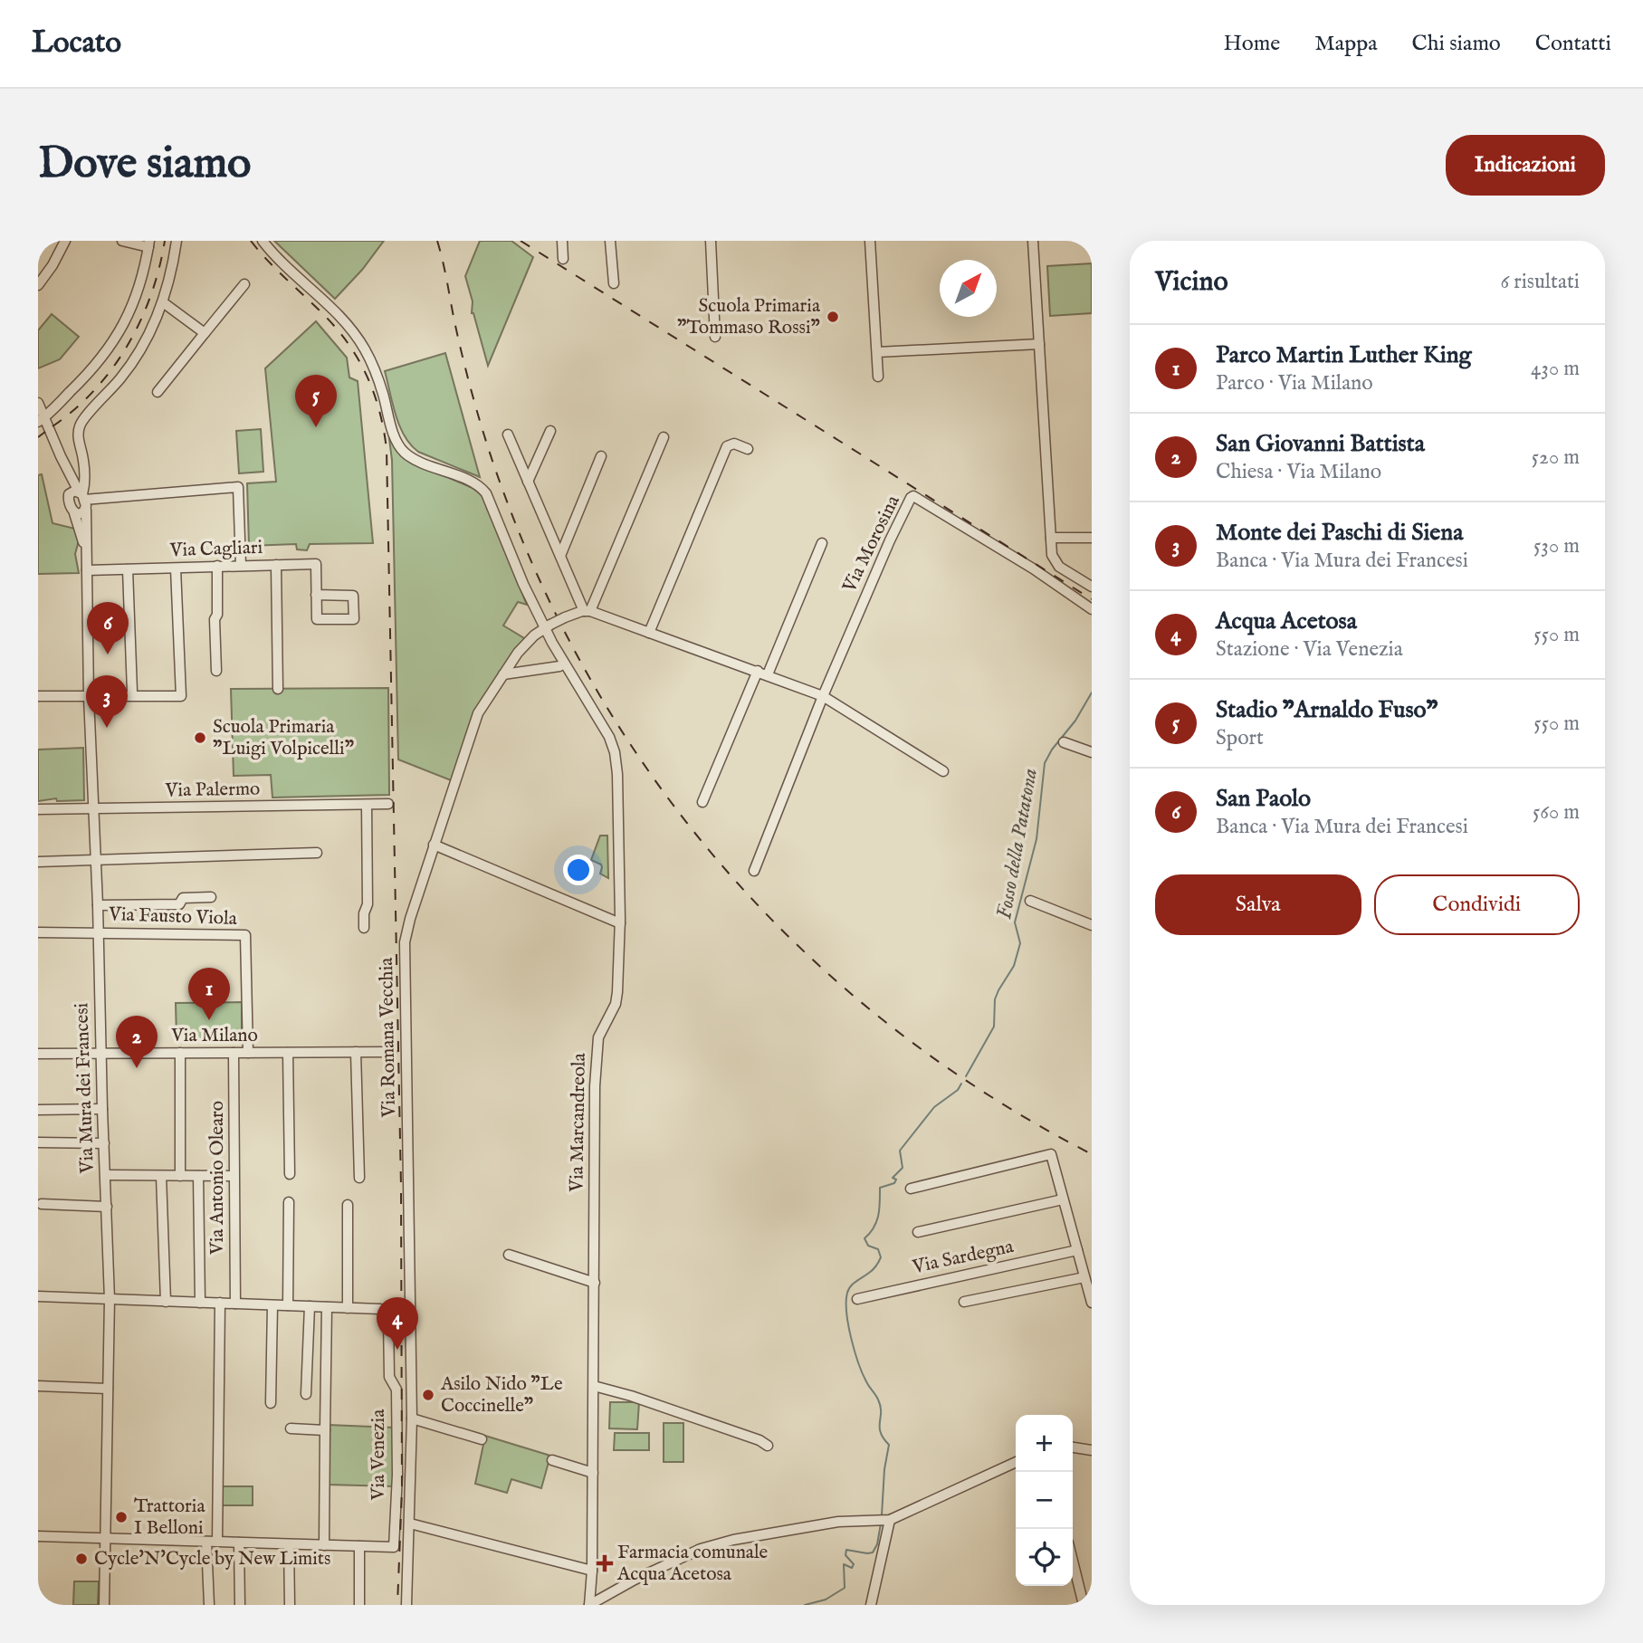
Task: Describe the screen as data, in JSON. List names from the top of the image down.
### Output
{
  "streets": {
    "street": [
      "Via Morosina",
      "Via Cagliari",
      "Via Palermo",
      "Via Fausto Viola",
      "Via Milano",
      "Via Romana Vecchia",
      "Via Mura dei Francesi",
      "Via Marcandreola",
      "Via Antonio Olearo",
      "Via Sardegna",
      "Via Venezia"
    ]
  },
  "crossings": [
    ["Via Cagliari", "Via Mura dei Francesi"],
    ["Via Palermo", "Via Mura dei Francesi"],
    ["Via Fausto Viola", "Via Milano"],
    ["Via Fausto Viola", "Via Mura dei Francesi"],
    ["Via Milano", "Via Mura dei Francesi"],
    ["Via Milano", "Via Antonio Olearo"],
    ["Via Romana Vecchia", "Via Marcandreola"],
    ["Via Mura dei Francesi", "Via Venezia"],
    ["Via Antonio Olearo", "Via Venezia"]
  ],
  "water": ["Fosso della Patatona"],
  "places": {
    "other": [
      "Scuola Primaria \"Tommaso Rossi\"",
      "Scuola Primaria \"Luigi Volpicelli\"",
      "Asilo Nido \"Le Coccinelle\"",
      "Trattoria I Belloni",
      "Cycle'N'Cycle by New Limits"
    ],
    "health": ["Farmacia comunale Acqua Acetosa"]
  },
  "north": "top right",
  "page": {
    "header": "Locato",
    "nav": [
      "Home",
      "Mappa",
      "Chi siamo",
      "Contatti"
    ],
    "buttons": [
      "Indicazioni",
      ["Salva", "Condividi"]
    ],
    "title": "Dove siamo",
    "heading": ["Vicino", "6 risultati"],
    "list": [
      {
        "mark": "1",
        "name": "Parco Martin Luther King",
        "note": "Parco · Via Milano",
        "value": "430 m"
      },
      {
        "mark": "2",
        "name": "San Giovanni Battista",
        "note": "Chiesa · Via Milano",
        "value": "520 m"
      },
      {
        "mark": "3",
        "name": "Monte dei Paschi di Siena",
        "note": "Banca · Via Mura dei Francesi",
        "value": "530 m"
      },
      {
        "mark": "4",
        "name": "Acqua Acetosa",
        "note": "Stazione · Via Venezia",
        "value": "550 m"
      },
      {
        "mark": "5",
        "name": "Stadio \"Arnaldo Fuso\"",
        "note": "Sport",
        "value": "550 m"
      },
      {
        "mark": "6",
        "name": "San Paolo",
        "note": "Banca · Via Mura dei Francesi",
        "value": "560 m"
      }
    ],
    "pins": [
      "5",
      "6",
      "3",
      "1",
      "2",
      "4"
    ],
    "map_buttons": ["+", "−"]
  }
}
